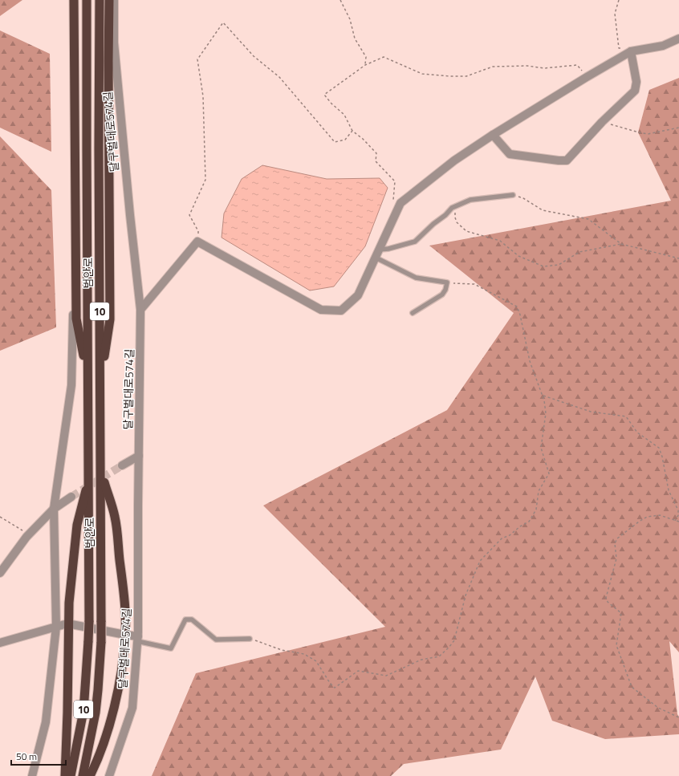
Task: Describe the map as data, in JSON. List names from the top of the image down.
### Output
{
  "streets": {
    "highway": ["범안로", "10"],
    "street": ["달구벌대로574길"]
  },
  "scale_bar": "50 m"
}
